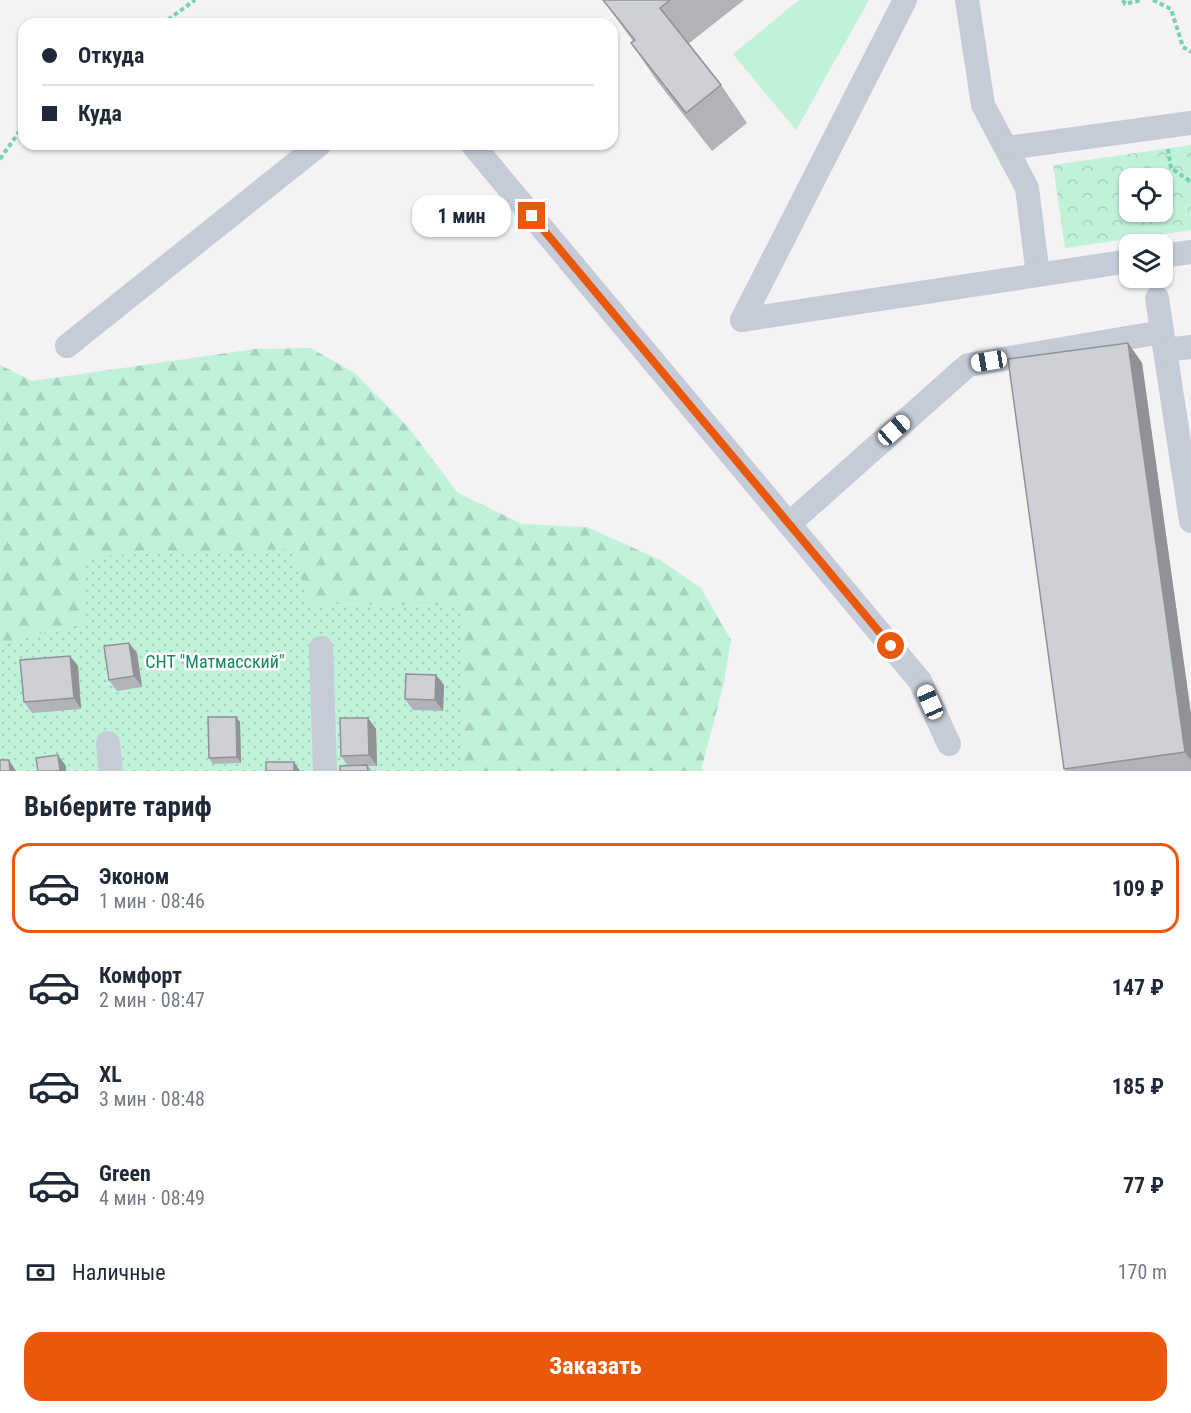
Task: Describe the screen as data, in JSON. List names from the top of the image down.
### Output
{
  "parks": ["СНТ \"Матмасский\""],
  "page": {
    "banner": ["Откуда", "Куда"],
    "bubble": "1 мин",
    "heading": "Выберите тариф",
    "list": [
      {
        "name": "Эконом",
        "note": "1 мин · 08:46",
        "value": "109 ₽"
      },
      {
        "name": "Комфорт",
        "note": "2 мин · 08:47",
        "value": "147 ₽"
      },
      {
        "name": "XL",
        "note": "3 мин · 08:48",
        "value": "185 ₽"
      },
      {
        "name": "Green",
        "note": "4 мин · 08:49",
        "value": "77 ₽"
      }
    ],
    "pay": ["Наличные", "170 m"],
    "buttons": "Заказать"
  }
}
